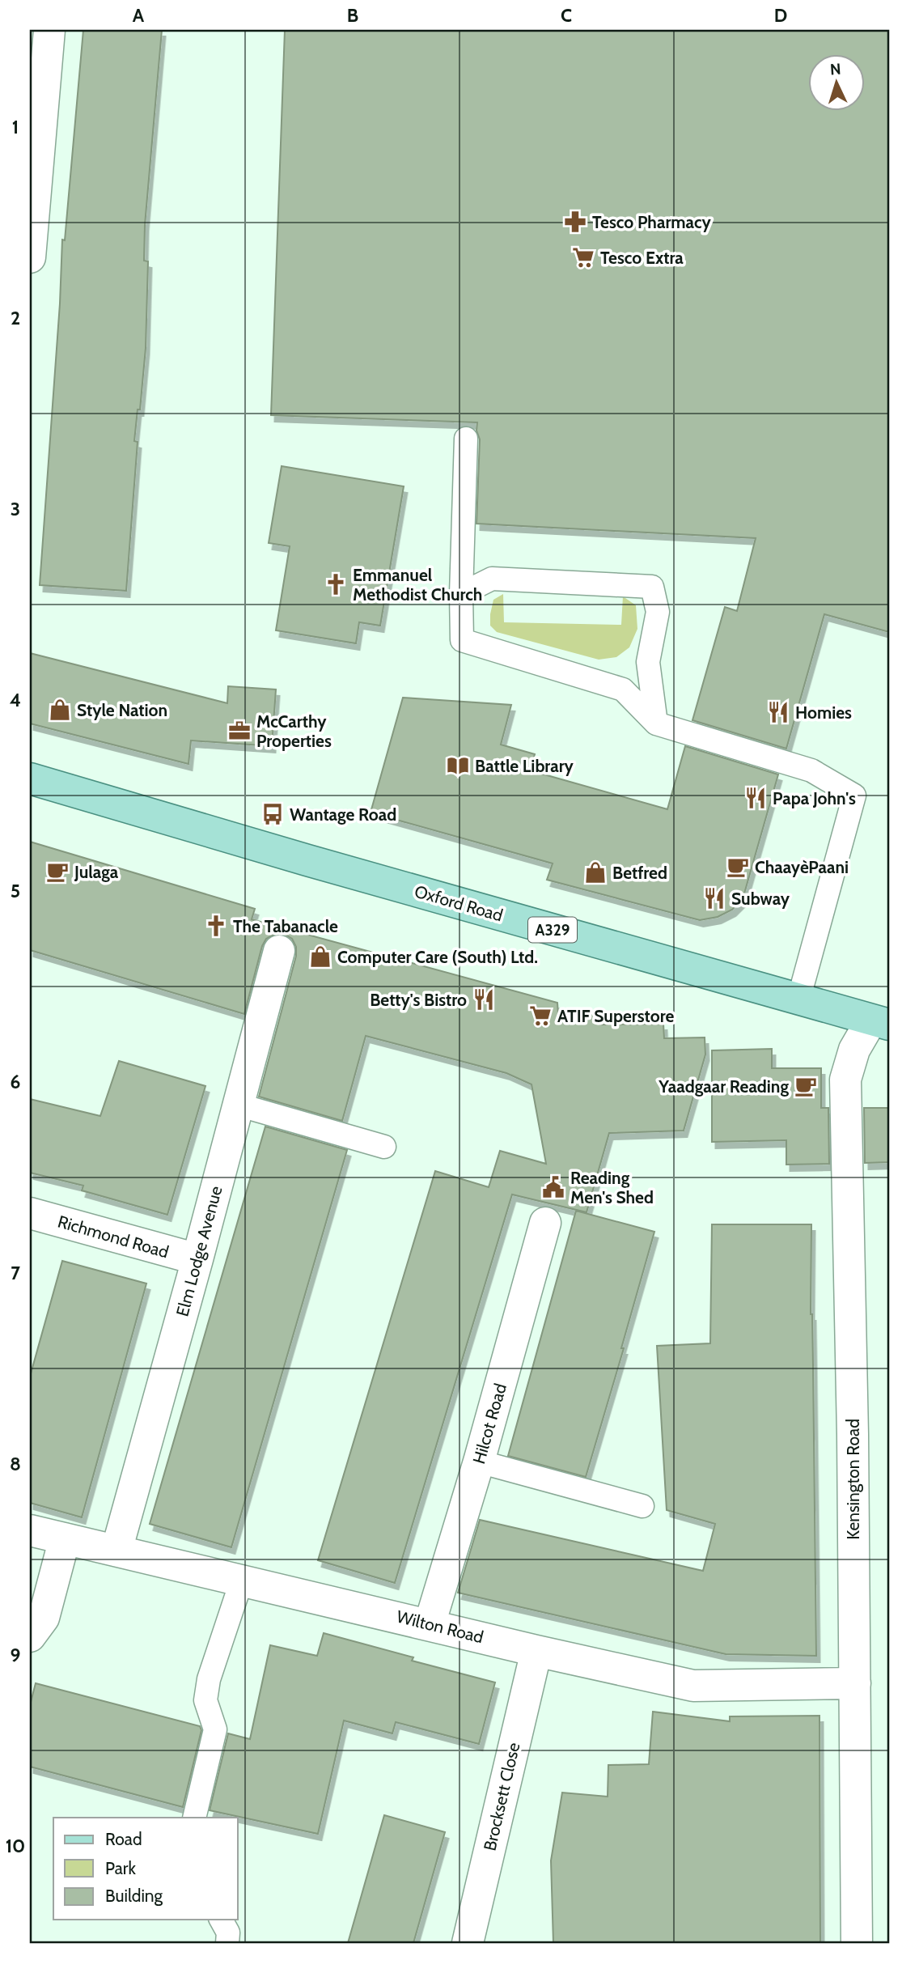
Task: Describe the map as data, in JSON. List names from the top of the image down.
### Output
{
  "streets": {
    "main road": ["Oxford Road", "A329"],
    "street": [
      "Richmond Road",
      "Elm Lodge Avenue",
      "Hilcot Road",
      "Kensington Road",
      "Wilton Road",
      "Brocksett Close"
    ]
  },
  "crossings": [
    ["Oxford Road", "Kensington Road"],
    ["Richmond Road", "Elm Lodge Avenue"],
    ["Elm Lodge Avenue", "Wilton Road"],
    ["Hilcot Road", "Wilton Road"],
    ["Kensington Road", "Wilton Road"],
    ["Wilton Road", "Brocksett Close"]
  ],
  "places": {
    "pharmacy": ["Tesco Pharmacy"],
    "supermarket": ["Tesco Extra", "ATIF Superstore"],
    "church": ["Emmanuel Methodist Church", "The Tabanacle"],
    "shop": ["Style Nation", "Betfred", "Computer Care (South) Ltd."],
    "restaurant": [
      "Homies",
      "Papa John's",
      "Subway",
      "Betty's Bistro"
    ],
    "office": ["McCarthy Properties"],
    "library": ["Battle Library"],
    "bus stop": ["Wantage Road"],
    "cafe": ["ChaayèPaani", "Julaga", "Yaadgaar Reading"],
    "public building": ["Reading Men's Shed"]
  },
  "legend": ["Road", "Park", "Building"],
  "north": "top",
  "grid": {
    "columns": [
      "A",
      "B",
      "C",
      "D"
    ],
    "rows": [
      "1",
      "2",
      "3",
      "4",
      "5",
      "6",
      "7",
      "8",
      "9",
      "10"
    ]
  }
}
